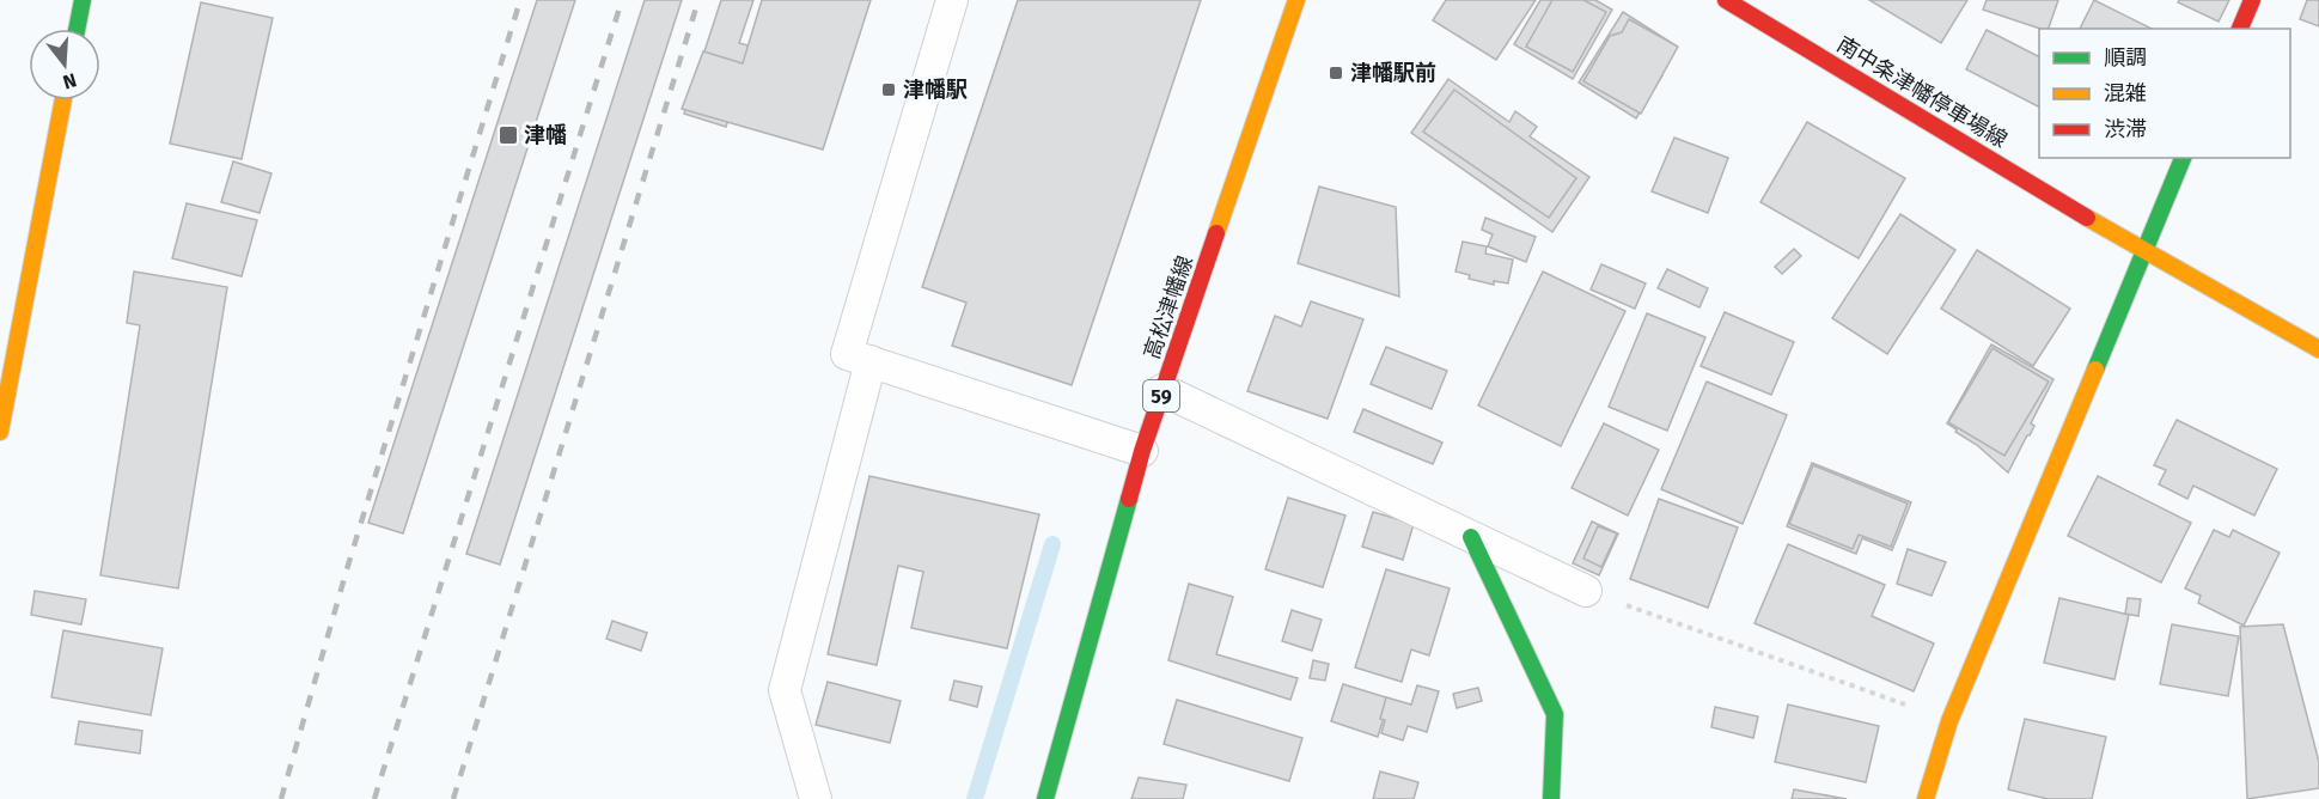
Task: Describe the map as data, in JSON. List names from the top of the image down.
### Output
{
  "streets": {
    "main road": ["南中条津幡停車場線", "高松津幡線", "59"]
  },
  "places": {
    "transit": ["津幡駅前", "津幡駅", "津幡"]
  },
  "legend": ["順調", "混雑", "渋滞"],
  "north": "bottom"
}
